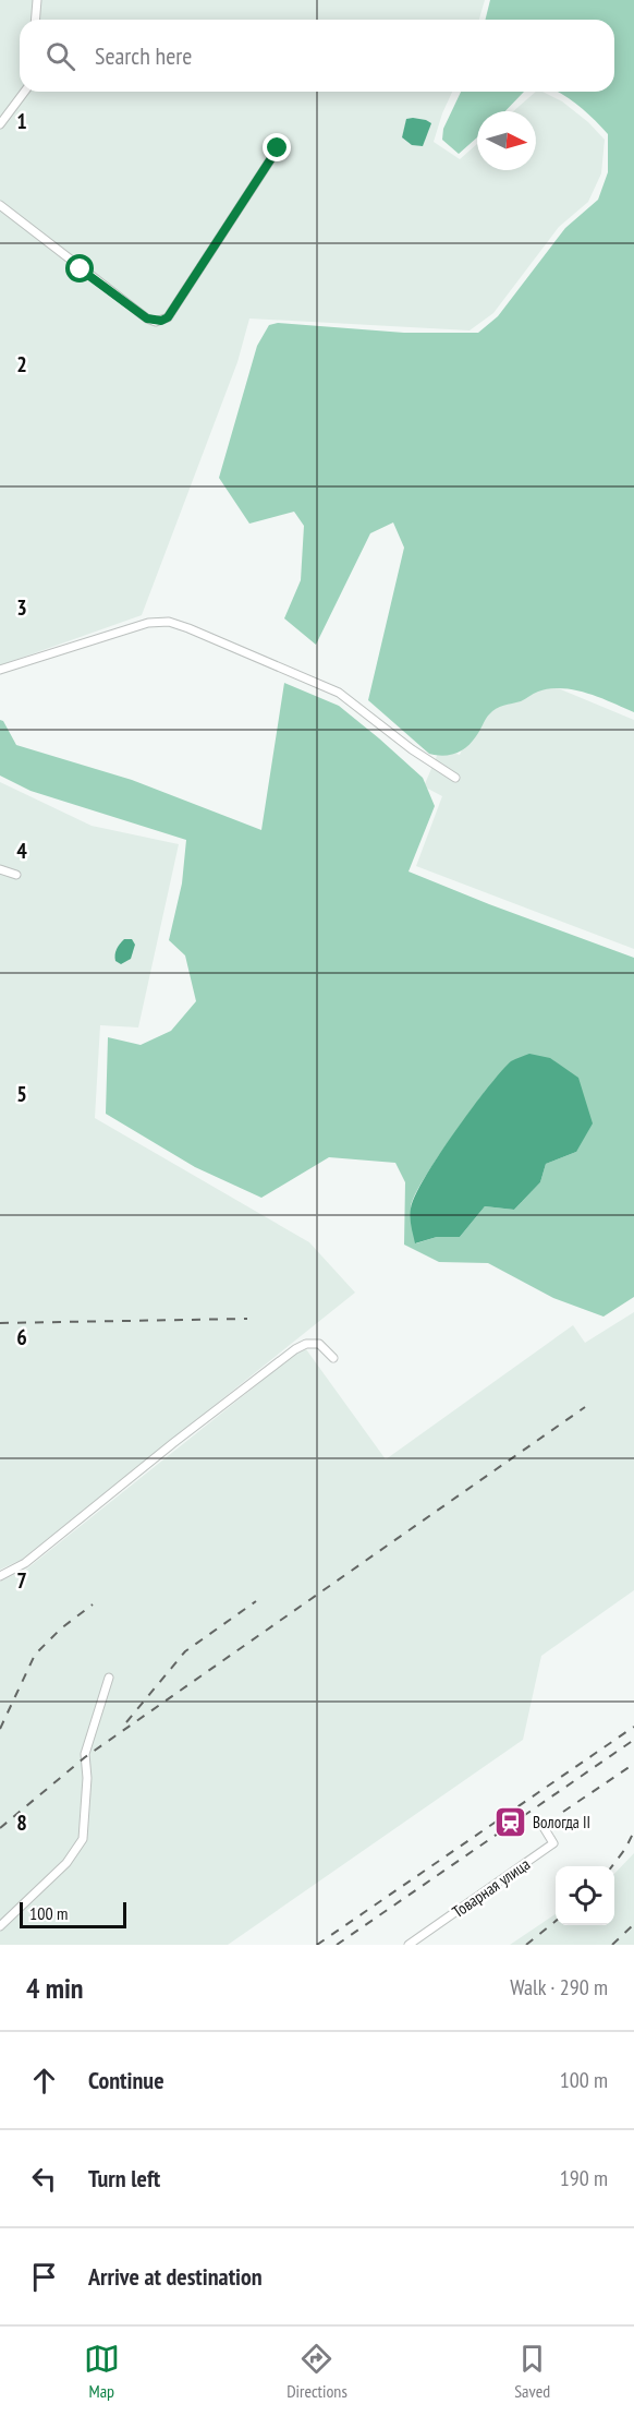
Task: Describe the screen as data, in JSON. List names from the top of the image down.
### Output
{
  "streets": {
    "street": ["Товарная улица"]
  },
  "places": {
    "station": ["Вологда II"]
  },
  "scale_bar": "100 m",
  "north": "right",
  "page": {
    "search": "Search here",
    "scale": "100 m",
    "heading": ["4 min", "Walk · 290 m"],
    "list": [
      ["Continue", "100 m"],
      ["Turn left", "190 m"],
      "Arrive at destination"
    ],
    "nav": ["Map", "Directions", "Saved"]
  },
  "grid": {
    "rows": [
      "1",
      "2",
      "3",
      "4",
      "5",
      "6",
      "7",
      "8"
    ]
  }
}
